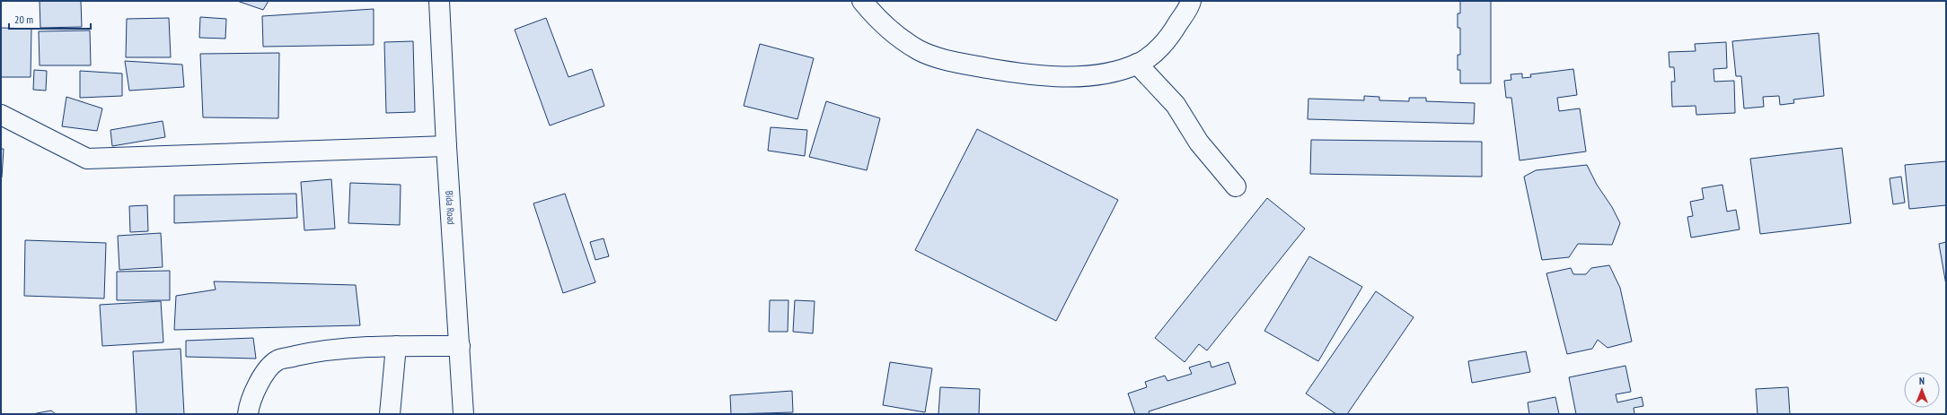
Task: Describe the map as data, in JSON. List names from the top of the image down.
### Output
{
  "streets": {
    "street": ["Bida Road"]
  },
  "scale_bar": "20 m",
  "north": "top"
}
